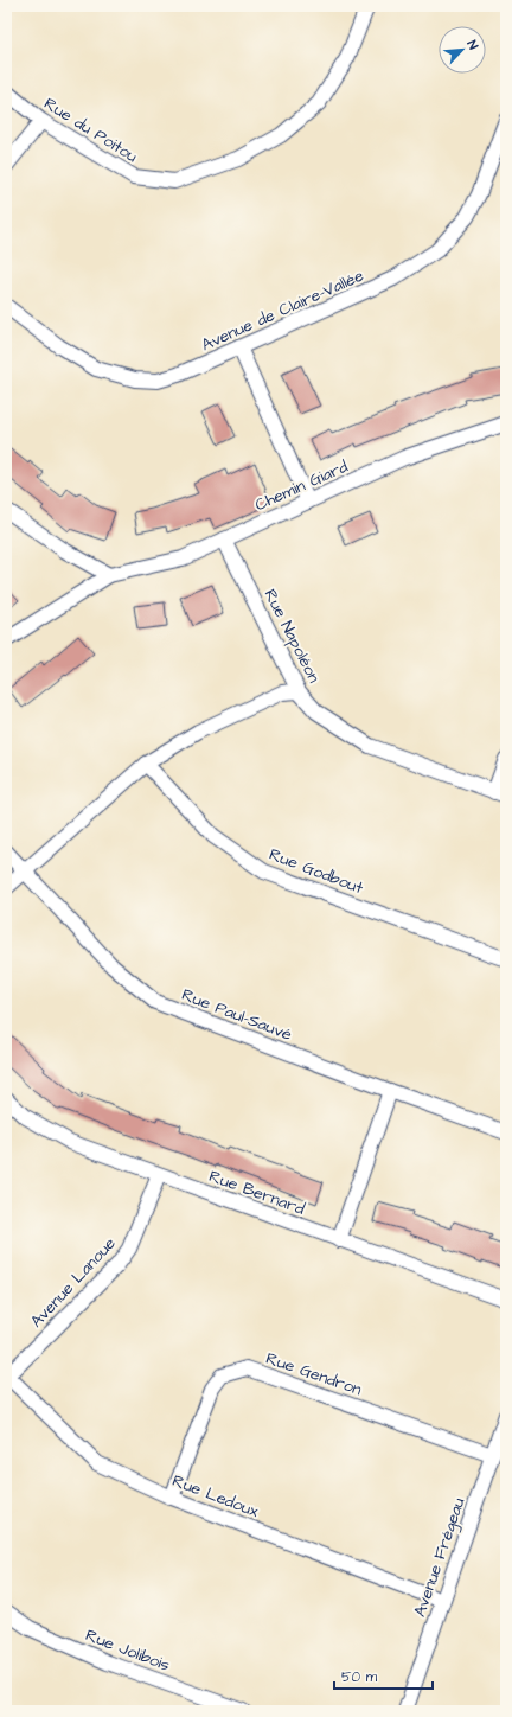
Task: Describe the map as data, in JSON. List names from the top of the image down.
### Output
{
  "streets": {
    "street": [
      "Rue du Poitou",
      "Avenue de Claire-Vallée",
      "Chemin Giard",
      "Rue Napoléon",
      "Rue Godbout",
      "Rue Paul-Sauvé",
      "Rue Bernard",
      "Avenue Lanoue",
      "Rue Gendron",
      "Rue Ledoux",
      "Avenue Frégeau",
      "Rue Jolibois"
    ]
  },
  "crossings": [
    ["Chemin Giard", "Rue Napoléon"],
    ["Rue Bernard", "Avenue Lanoue"],
    ["Avenue Lanoue", "Rue Ledoux"],
    ["Rue Gendron", "Rue Ledoux"],
    ["Rue Gendron", "Avenue Frégeau"],
    ["Rue Ledoux", "Avenue Frégeau"]
  ],
  "scale_bar": "50 m",
  "north": "top right"
}
